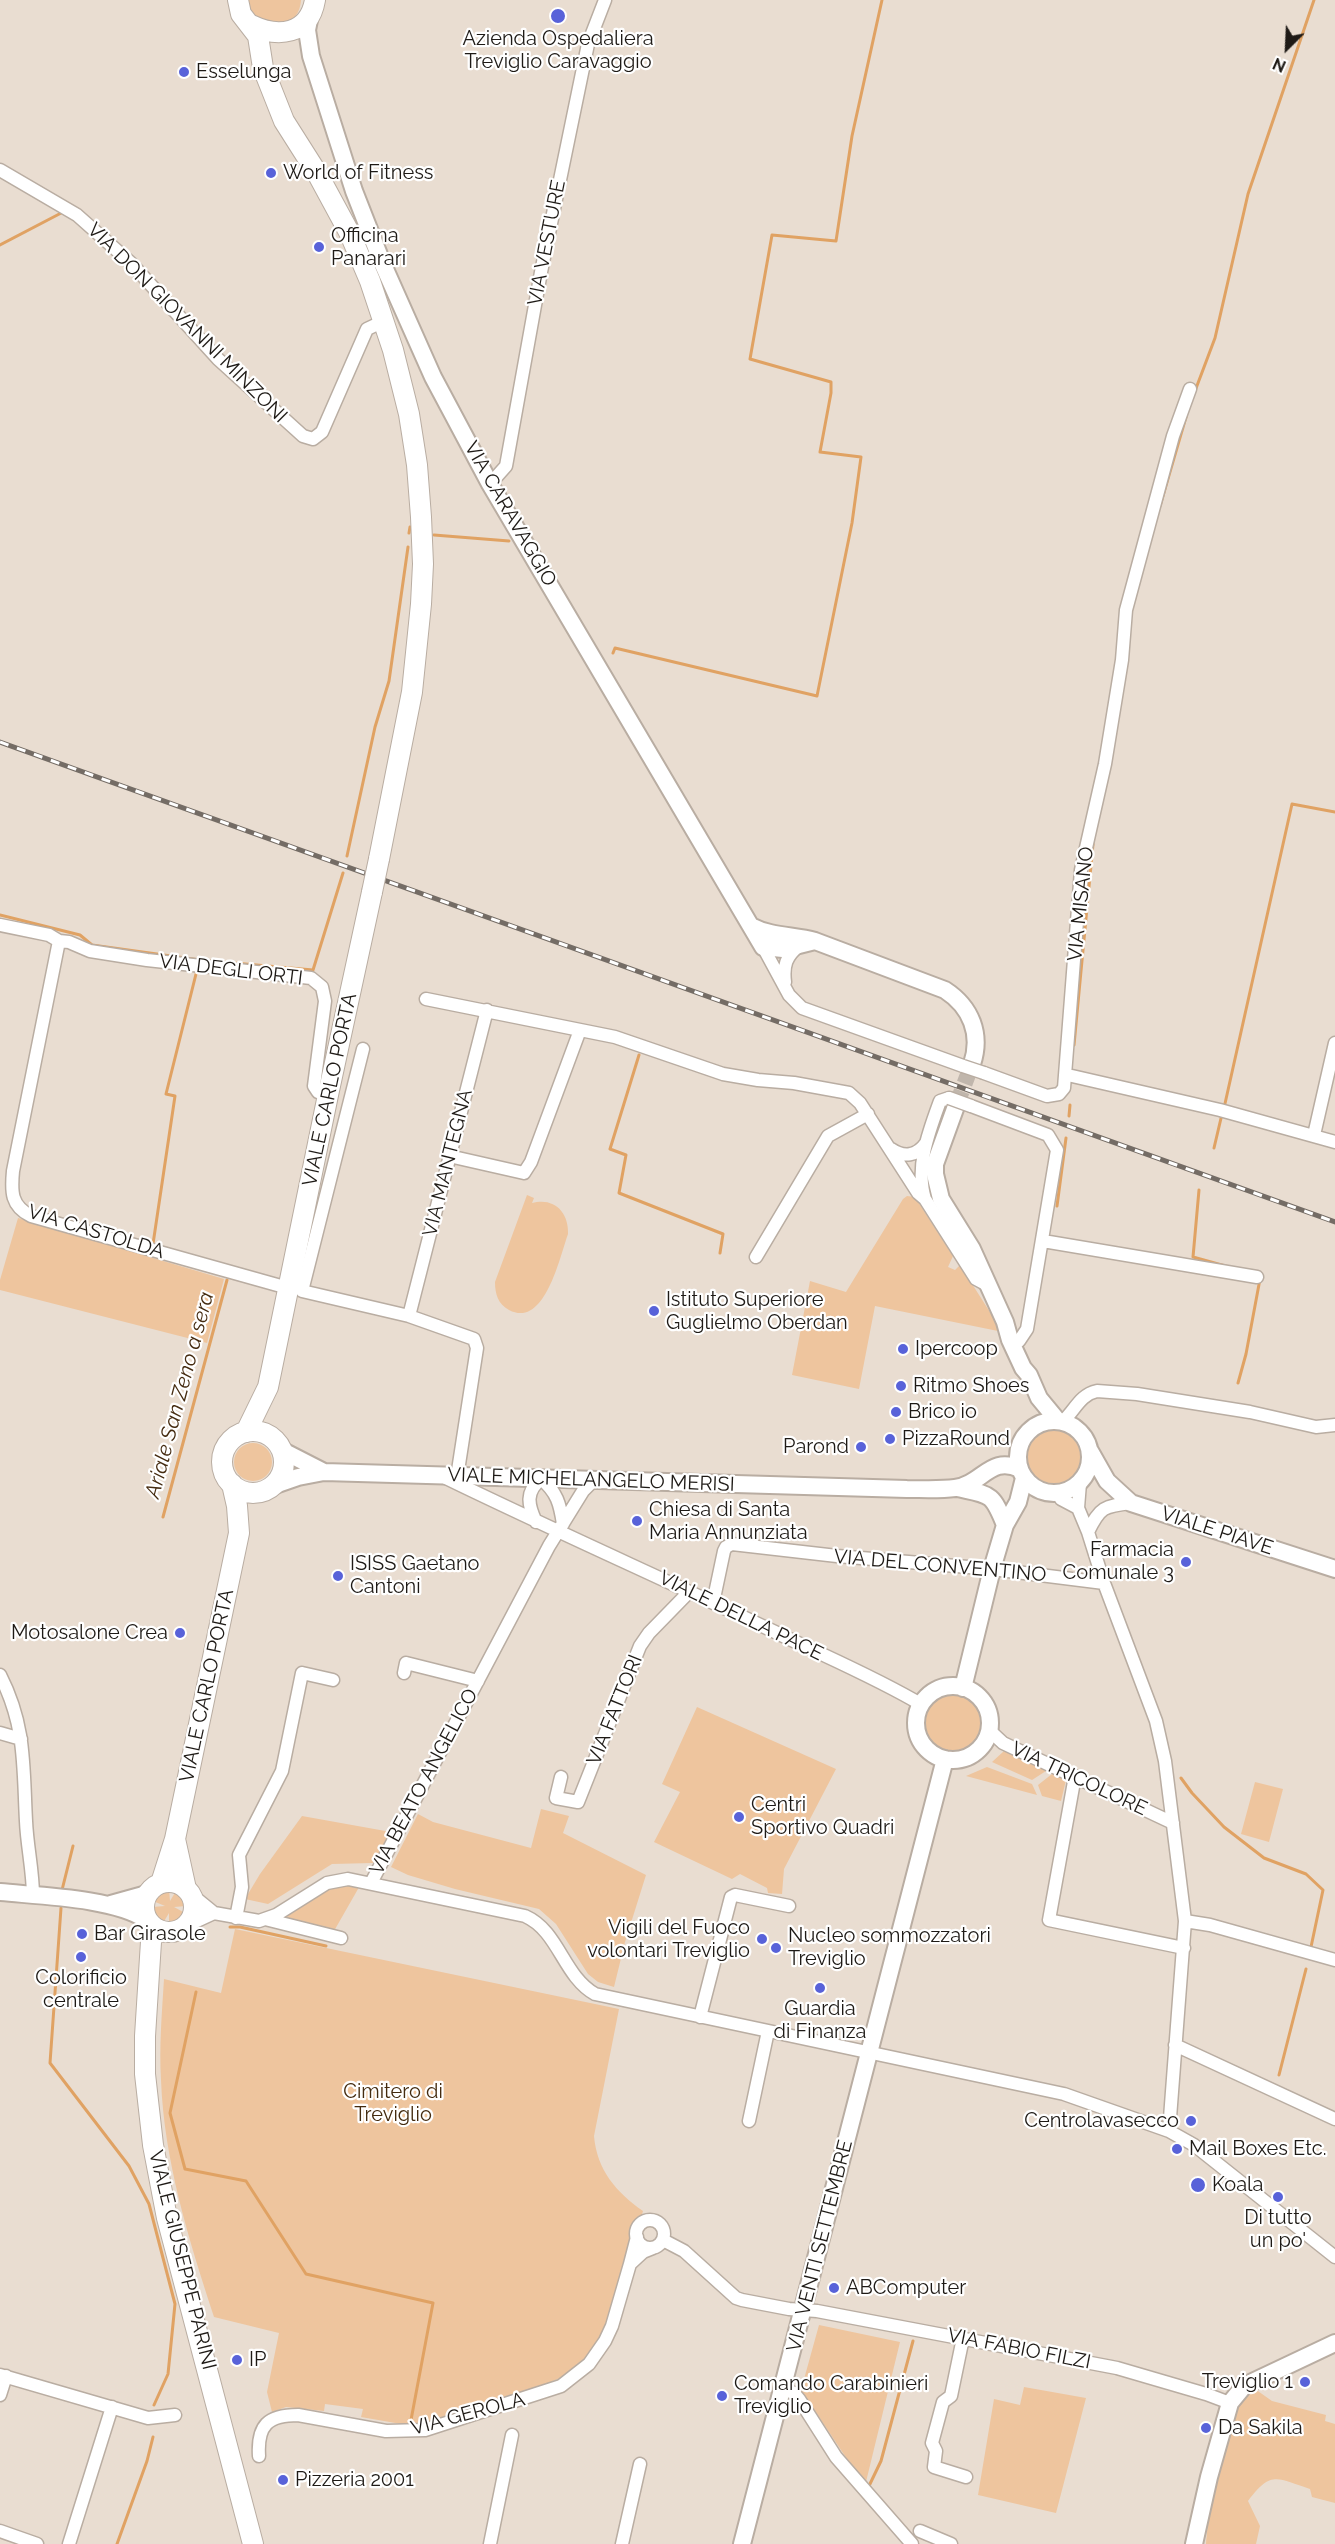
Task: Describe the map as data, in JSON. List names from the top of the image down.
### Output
{
  "streets": {
    "main road": ["VIA CARAVAGGIO", "VIALE CARLO PORTA", "VIALE GIUSEPPE PARINI"],
    "street": [
      "VIA VESTURE",
      "VIA DON GIOVANNI MINZONI",
      "VIA MISANO",
      "VIA DEGLI ORTI",
      "VIA MANTEGNA",
      "VIA CASTOLDA",
      "VIALE MICHELANGELO MERISI",
      "VIALE PIAVE",
      "VIA DEL CONVENTINO",
      "VIALE DELLA PACE",
      "VIA FATTORI",
      "VIA TRICOLORE",
      "VIA BEATO ANGELICO",
      "VIA VENTI SETTEMBRE",
      "VIA FABIO FILZI",
      "VIA GEROLA"
    ]
  },
  "crossings": [
    ["VIA VESTURE", "VIA CARAVAGGIO"],
    ["VIA DON GIOVANNI MINZONI", "VIA CARAVAGGIO"],
    ["VIA CARAVAGGIO", "VIA MISANO"],
    ["VIA CARAVAGGIO", "VIALE CARLO PORTA"],
    ["VIA DEGLI ORTI", "VIALE CARLO PORTA"],
    ["VIA DEGLI ORTI", "VIA CASTOLDA"],
    ["VIALE CARLO PORTA", "VIA CASTOLDA"],
    ["VIALE CARLO PORTA", "VIALE MICHELANGELO MERISI"],
    ["VIALE CARLO PORTA", "VIALE GIUSEPPE PARINI"],
    ["VIALE MICHELANGELO MERISI", "VIALE PIAVE"],
    ["VIALE MICHELANGELO MERISI", "VIALE DELLA PACE"],
    ["VIA DEL CONVENTINO", "VIALE DELLA PACE"],
    ["VIALE DELLA PACE", "VIA FATTORI"],
    ["VIALE DELLA PACE", "VIA TRICOLORE"],
    ["VIALE DELLA PACE", "VIA BEATO ANGELICO"],
    ["VIALE DELLA PACE", "VIA VENTI SETTEMBRE"],
    ["VIA TRICOLORE", "VIA VENTI SETTEMBRE"],
    ["VIA VENTI SETTEMBRE", "VIA FABIO FILZI"]
  ],
  "water": ["Ariale San Zeno a sera"],
  "parks": ["Cimitero di Treviglio"],
  "places": [
    "Azienda Ospedaliera Treviglio Caravaggio",
    "Esselunga",
    "World of Fitness",
    "Officina Panarari",
    "Istituto Superiore Guglielmo Oberdan",
    "Ipercoop",
    "Ritmo Shoes",
    "Brico io",
    "PizzaRound",
    "Parond",
    "Chiesa di Santa Maria Annunziata",
    "Farmacia Comunale 3",
    "ISISS Gaetano Cantoni",
    "Motosalone Crea",
    "Centri Sportivo Quadri",
    "Bar Girasole",
    "Vigili del Fuoco volontari Treviglio",
    "Nucleo sommozzatori Treviglio",
    "Colorificio centrale",
    "Guardia di Finanza",
    "Centrolavasecco",
    "Mail Boxes Etc.",
    "Koala",
    "Di tutto un po'",
    "ABComputer",
    "IP",
    "Treviglio 1",
    "Comando Carabinieri Treviglio",
    "Da Sakila",
    "Pizzeria 2001"
  ],
  "north": "bottom left"
}
